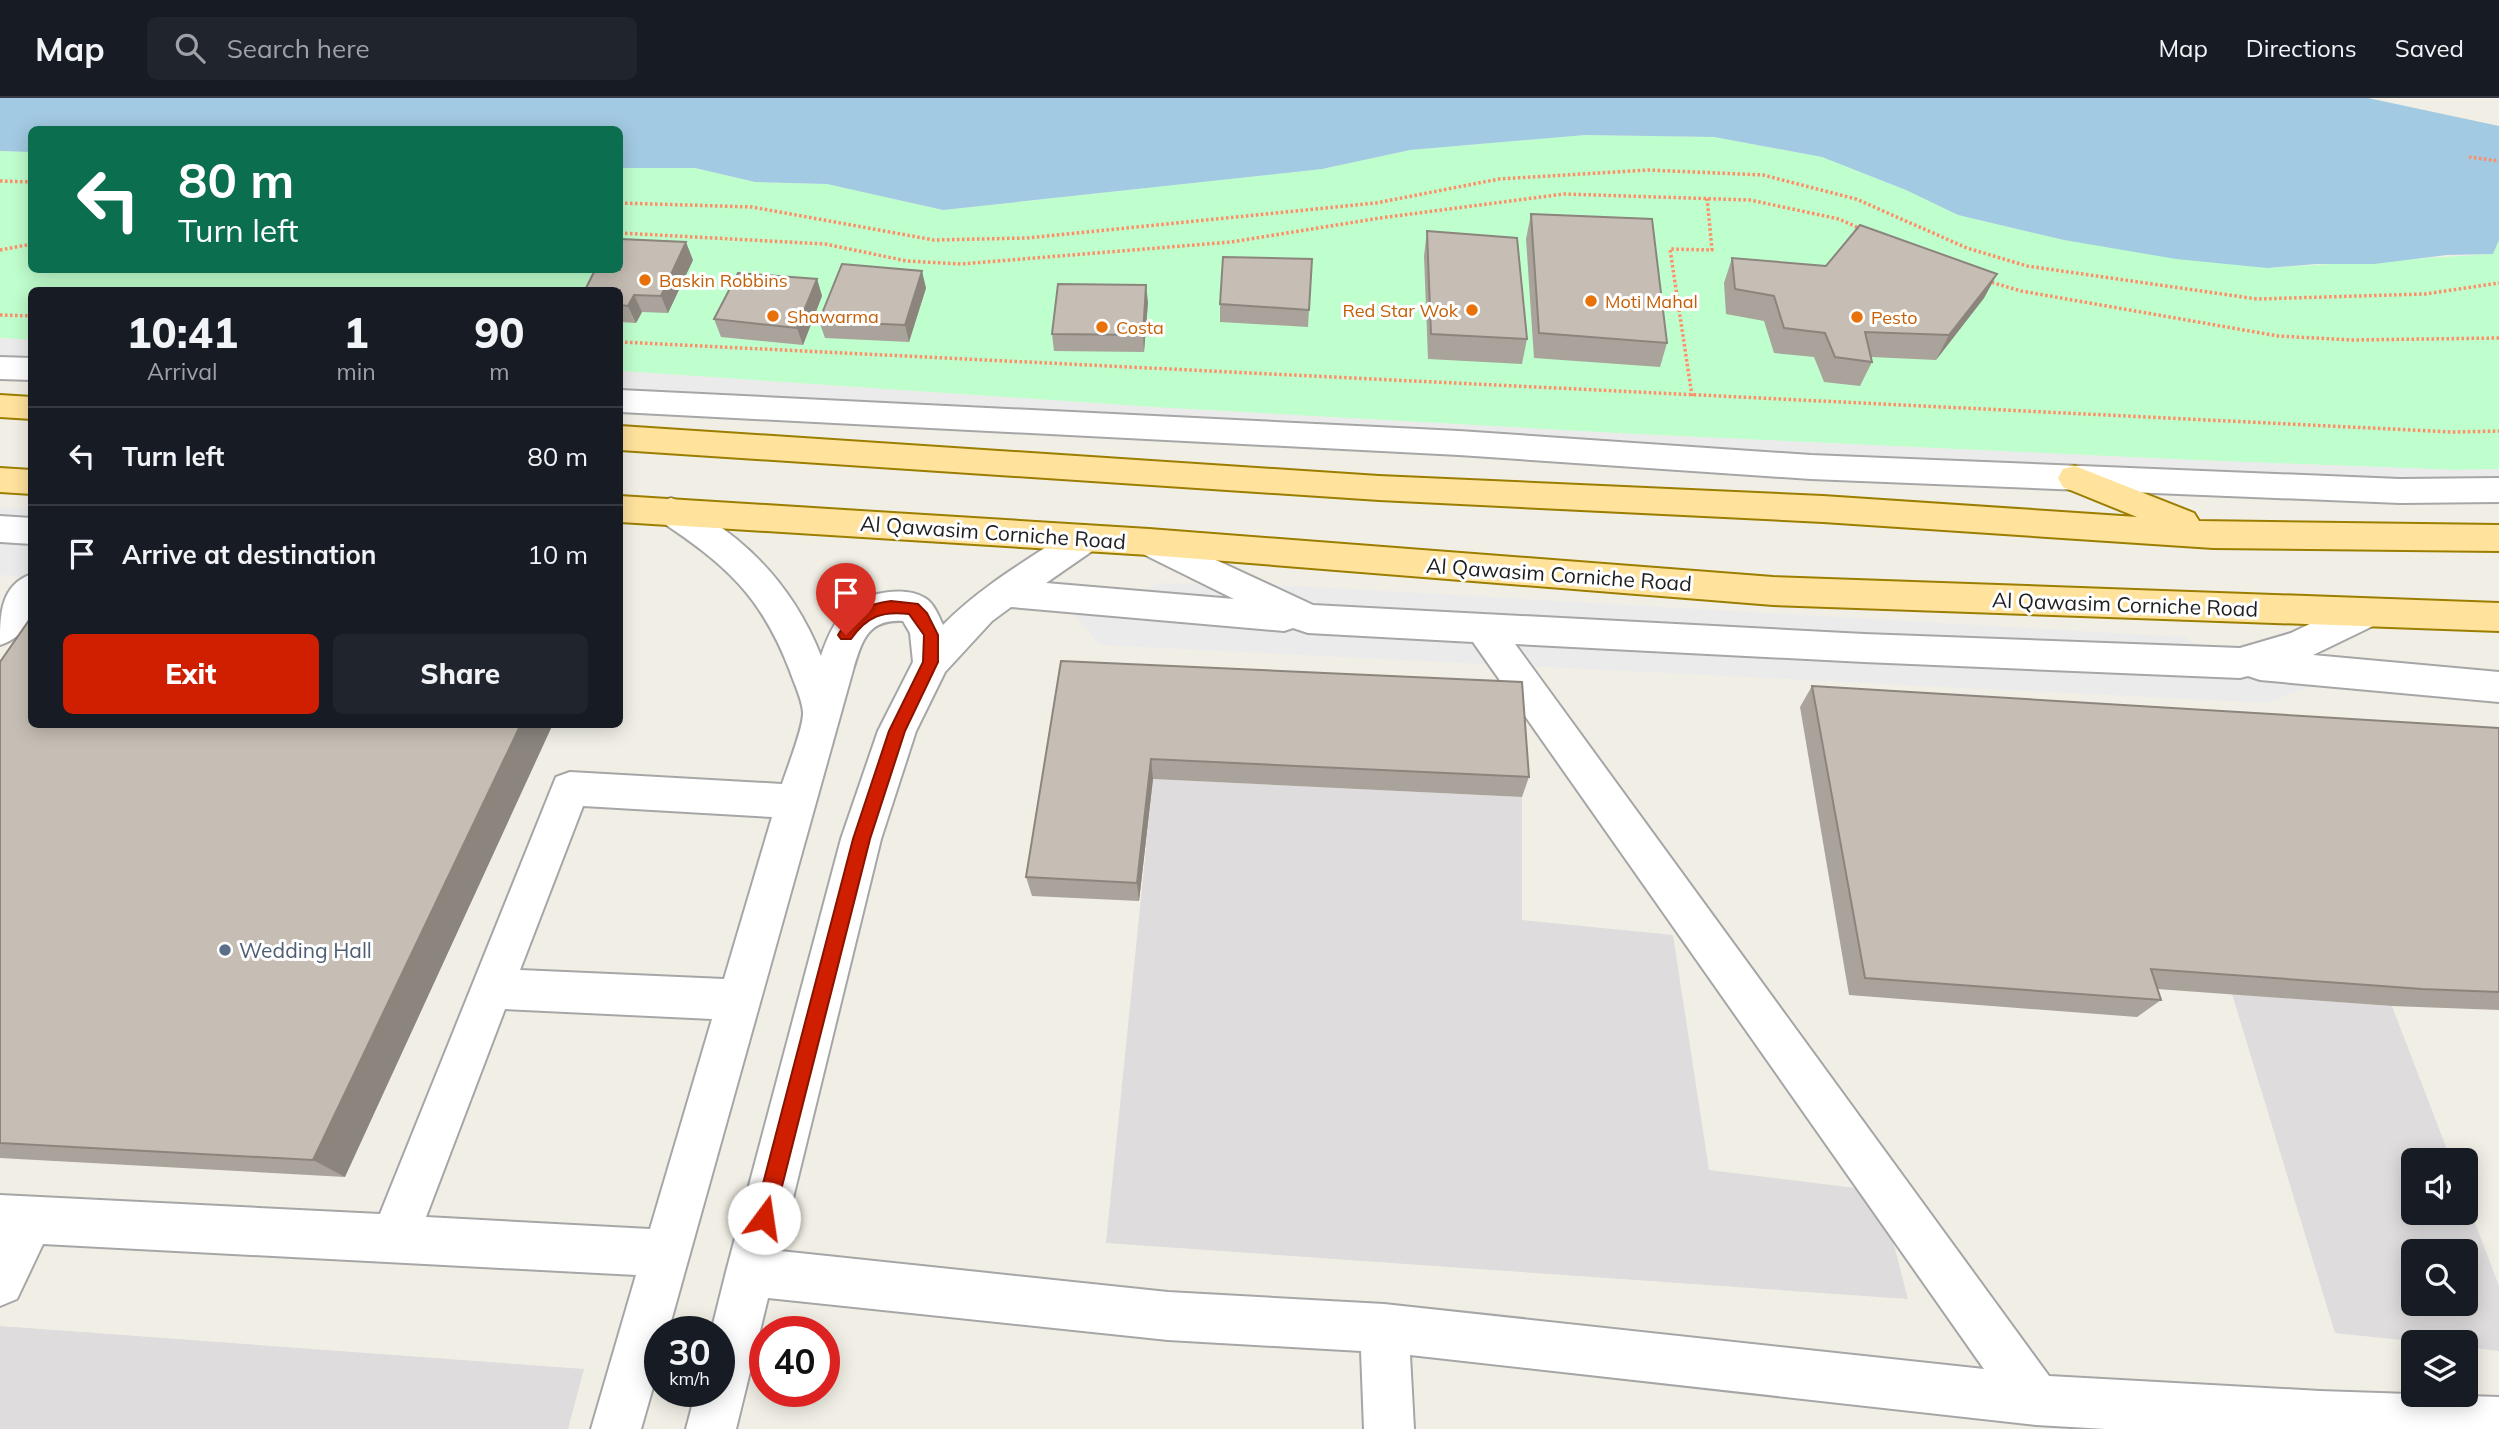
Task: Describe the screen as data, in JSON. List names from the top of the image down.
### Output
{
  "streets": {
    "main road": ["Al Qawasim Corniche Road"]
  },
  "places": [
    "Baskin Robbins",
    "Moti Mahal",
    "Red Star Wok",
    "Shawarma",
    "Pesto",
    "Costa",
    "Wedding Hall"
  ],
  "page": {
    "header": "Map",
    "search": "Search here",
    "nav": ["Map", "Directions", "Saved"],
    "turn": ["80 m", "Turn left"],
    "eta": [
      "10:41",
      "Arrival",
      "1",
      "min",
      "90",
      "m"
    ],
    "list": [
      {
        "name": "Turn left",
        "value": "80 m"
      },
      {
        "name": "Arrive at destination",
        "value": "10 m"
      }
    ],
    "buttons": ["Exit", "Share"],
    "speed": "30 km/h",
    "limit": "40"
  }
}
